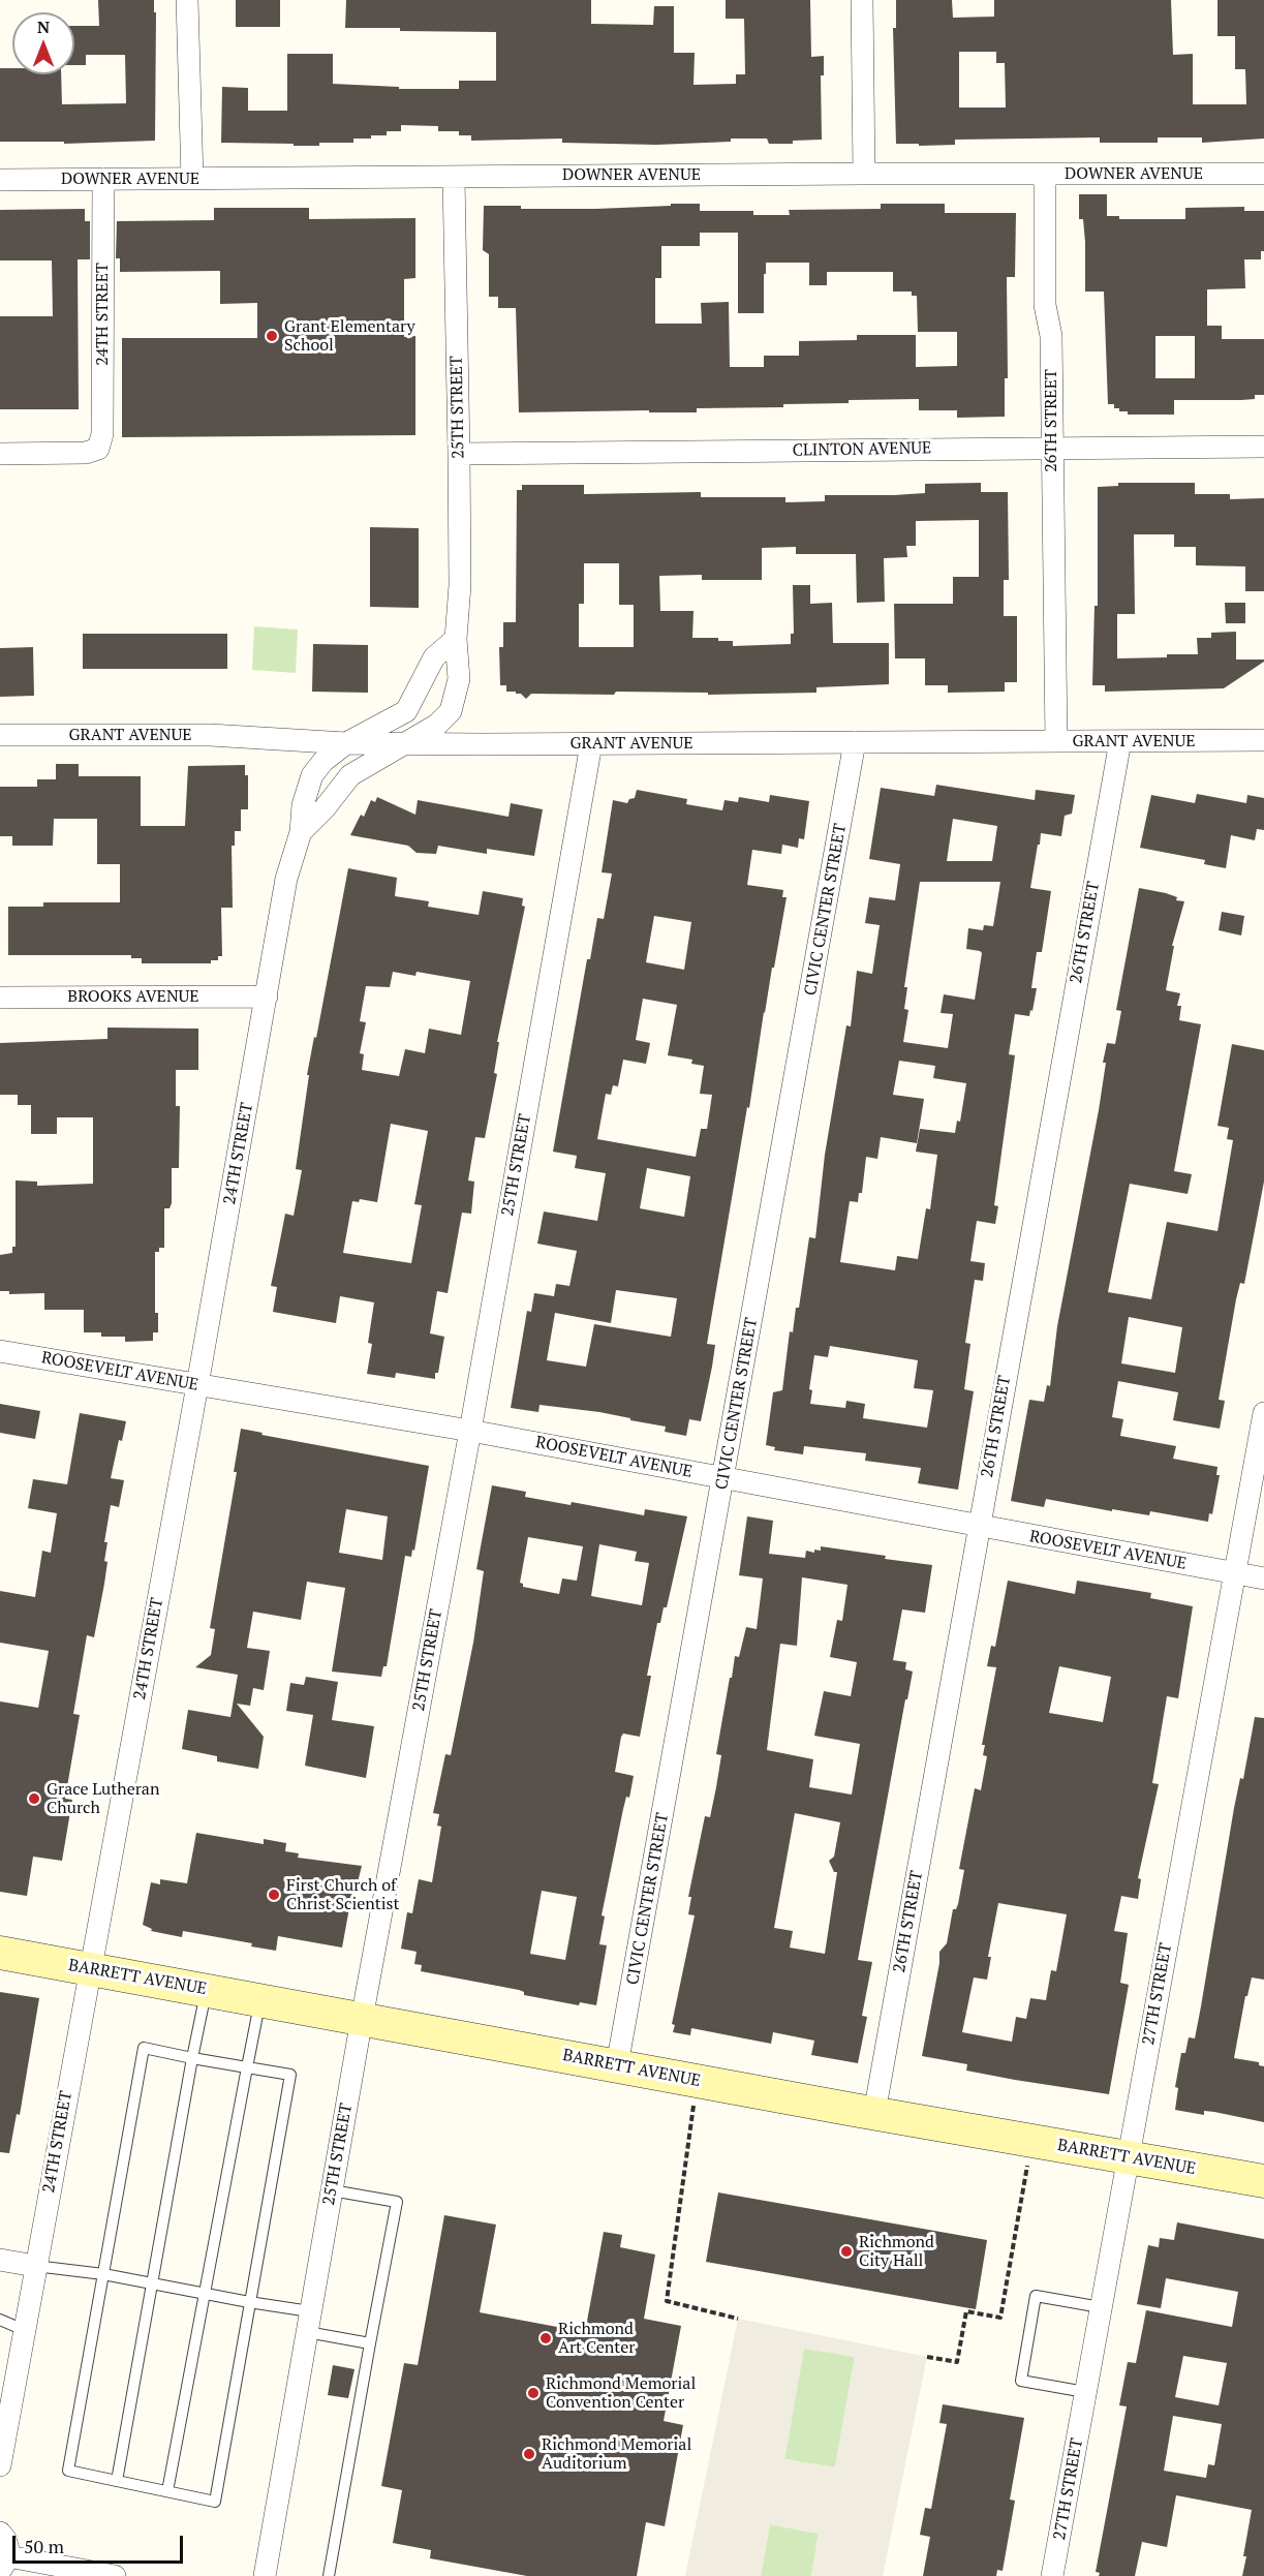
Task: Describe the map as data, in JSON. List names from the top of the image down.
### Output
{
  "streets": {
    "main road": ["BARRETT AVENUE"],
    "street": [
      "DOWNER AVENUE",
      "24TH STREET",
      "25TH STREET",
      "26TH STREET",
      "CLINTON AVENUE",
      "GRANT AVENUE",
      "CIVIC CENTER STREET",
      "BROOKS AVENUE",
      "ROOSEVELT AVENUE",
      "27TH STREET"
    ]
  },
  "crossings": [
    ["DOWNER AVENUE", "24TH STREET"],
    ["DOWNER AVENUE", "25TH STREET"],
    ["DOWNER AVENUE", "26TH STREET"],
    ["24TH STREET", "25TH STREET"],
    ["24TH STREET", "GRANT AVENUE"],
    ["24TH STREET", "BROOKS AVENUE"],
    ["24TH STREET", "ROOSEVELT AVENUE"],
    ["24TH STREET", "BARRETT AVENUE"],
    ["25TH STREET", "CLINTON AVENUE"],
    ["25TH STREET", "GRANT AVENUE"],
    ["25TH STREET", "ROOSEVELT AVENUE"],
    ["25TH STREET", "BARRETT AVENUE"],
    ["26TH STREET", "CLINTON AVENUE"],
    ["26TH STREET", "GRANT AVENUE"],
    ["26TH STREET", "ROOSEVELT AVENUE"],
    ["26TH STREET", "BARRETT AVENUE"],
    ["GRANT AVENUE", "CIVIC CENTER STREET"],
    ["CIVIC CENTER STREET", "ROOSEVELT AVENUE"],
    ["CIVIC CENTER STREET", "BARRETT AVENUE"],
    ["ROOSEVELT AVENUE", "27TH STREET"],
    ["BARRETT AVENUE", "27TH STREET"]
  ],
  "places": [
    "Grant Elementary School",
    "Grace Lutheran Church",
    "First Church of Christ Scientist",
    "Richmond City Hall",
    "Richmond Art Center",
    "Richmond Memorial Convention Center",
    "Richmond Memorial Auditorium"
  ],
  "scale_bar": "50 m",
  "north": "top"
}
